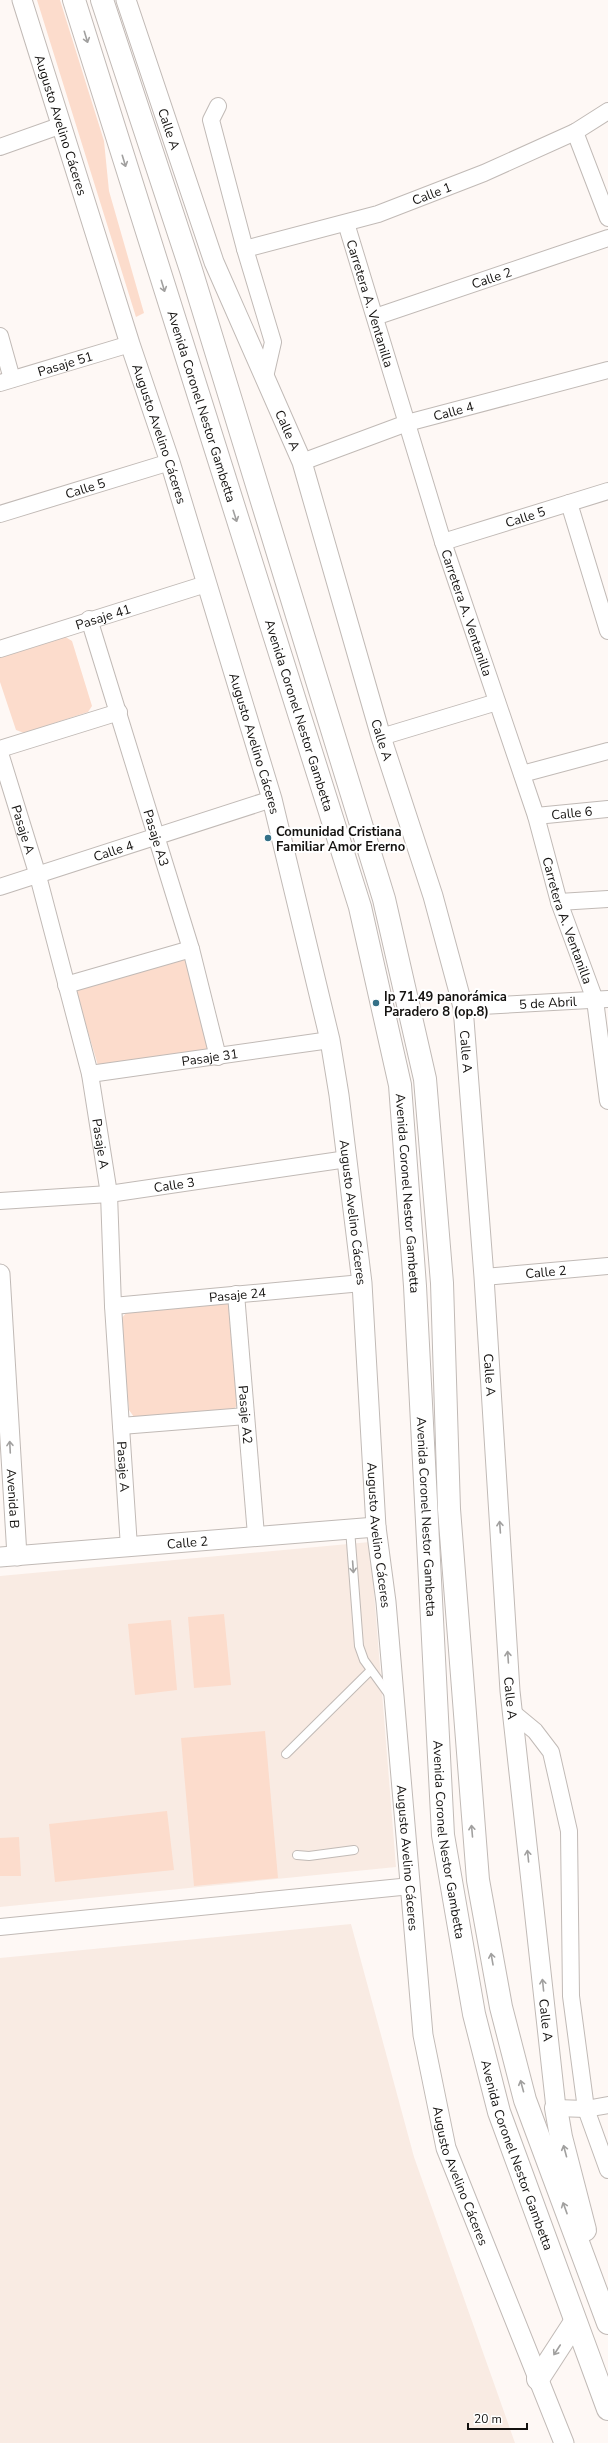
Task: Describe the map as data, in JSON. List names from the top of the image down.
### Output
{
  "streets": {
    "highway": ["Avenida Coronel Nestor Gambetta"],
    "street": [
      "Augusto Avelino Cáceres",
      "Calle A",
      "Calle 1",
      "Calle 2",
      "Carretera A. Ventanilla",
      "Pasaje 51",
      "Calle 4",
      "Calle 5",
      "Pasaje 41",
      "Calle 6",
      "Pasaje A",
      "Pasaje A3",
      "5 de Abril",
      "Pasaje 31",
      "Calle 3",
      "Pasaje 24",
      "Pasaje A2",
      "Avenida B"
    ]
  },
  "crossings": [
    ["Augusto Avelino Cáceres", "Calle 2"],
    ["Augusto Avelino Cáceres", "Pasaje 51"],
    ["Augusto Avelino Cáceres", "Calle 4"],
    ["Augusto Avelino Cáceres", "Calle 5"],
    ["Augusto Avelino Cáceres", "Pasaje 41"],
    ["Augusto Avelino Cáceres", "Pasaje 31"],
    ["Augusto Avelino Cáceres", "Calle 3"],
    ["Augusto Avelino Cáceres", "Pasaje 24"],
    ["Calle A", "Calle 2"],
    ["Calle A", "Calle 4"],
    ["Calle A", "5 de Abril"],
    ["Calle 1", "Carretera A. Ventanilla"],
    ["Calle 2", "Carretera A. Ventanilla"],
    ["Calle 2", "Pasaje A"],
    ["Calle 2", "Pasaje A2"],
    ["Calle 2", "Avenida B"],
    ["Carretera A. Ventanilla", "Calle 4"],
    ["Carretera A. Ventanilla", "Calle 5"],
    ["Carretera A. Ventanilla", "Calle 6"],
    ["Carretera A. Ventanilla", "5 de Abril"],
    ["Calle 4", "Pasaje A"],
    ["Calle 4", "Pasaje A3"],
    ["Pasaje 41", "Pasaje A3"],
    ["Pasaje A", "Pasaje 31"],
    ["Pasaje A", "Calle 3"],
    ["Pasaje A", "Pasaje 24"],
    ["Pasaje A3", "Pasaje 31"],
    ["Pasaje 24", "Pasaje A2"]
  ],
  "one_way": ["Avenida B"],
  "places": ["Comunidad Cristiana Familiar Amor Ererno", "Ip 71.49 panorámica Paradero 8 (op.8)"],
  "scale_bar": "20 m"
}
